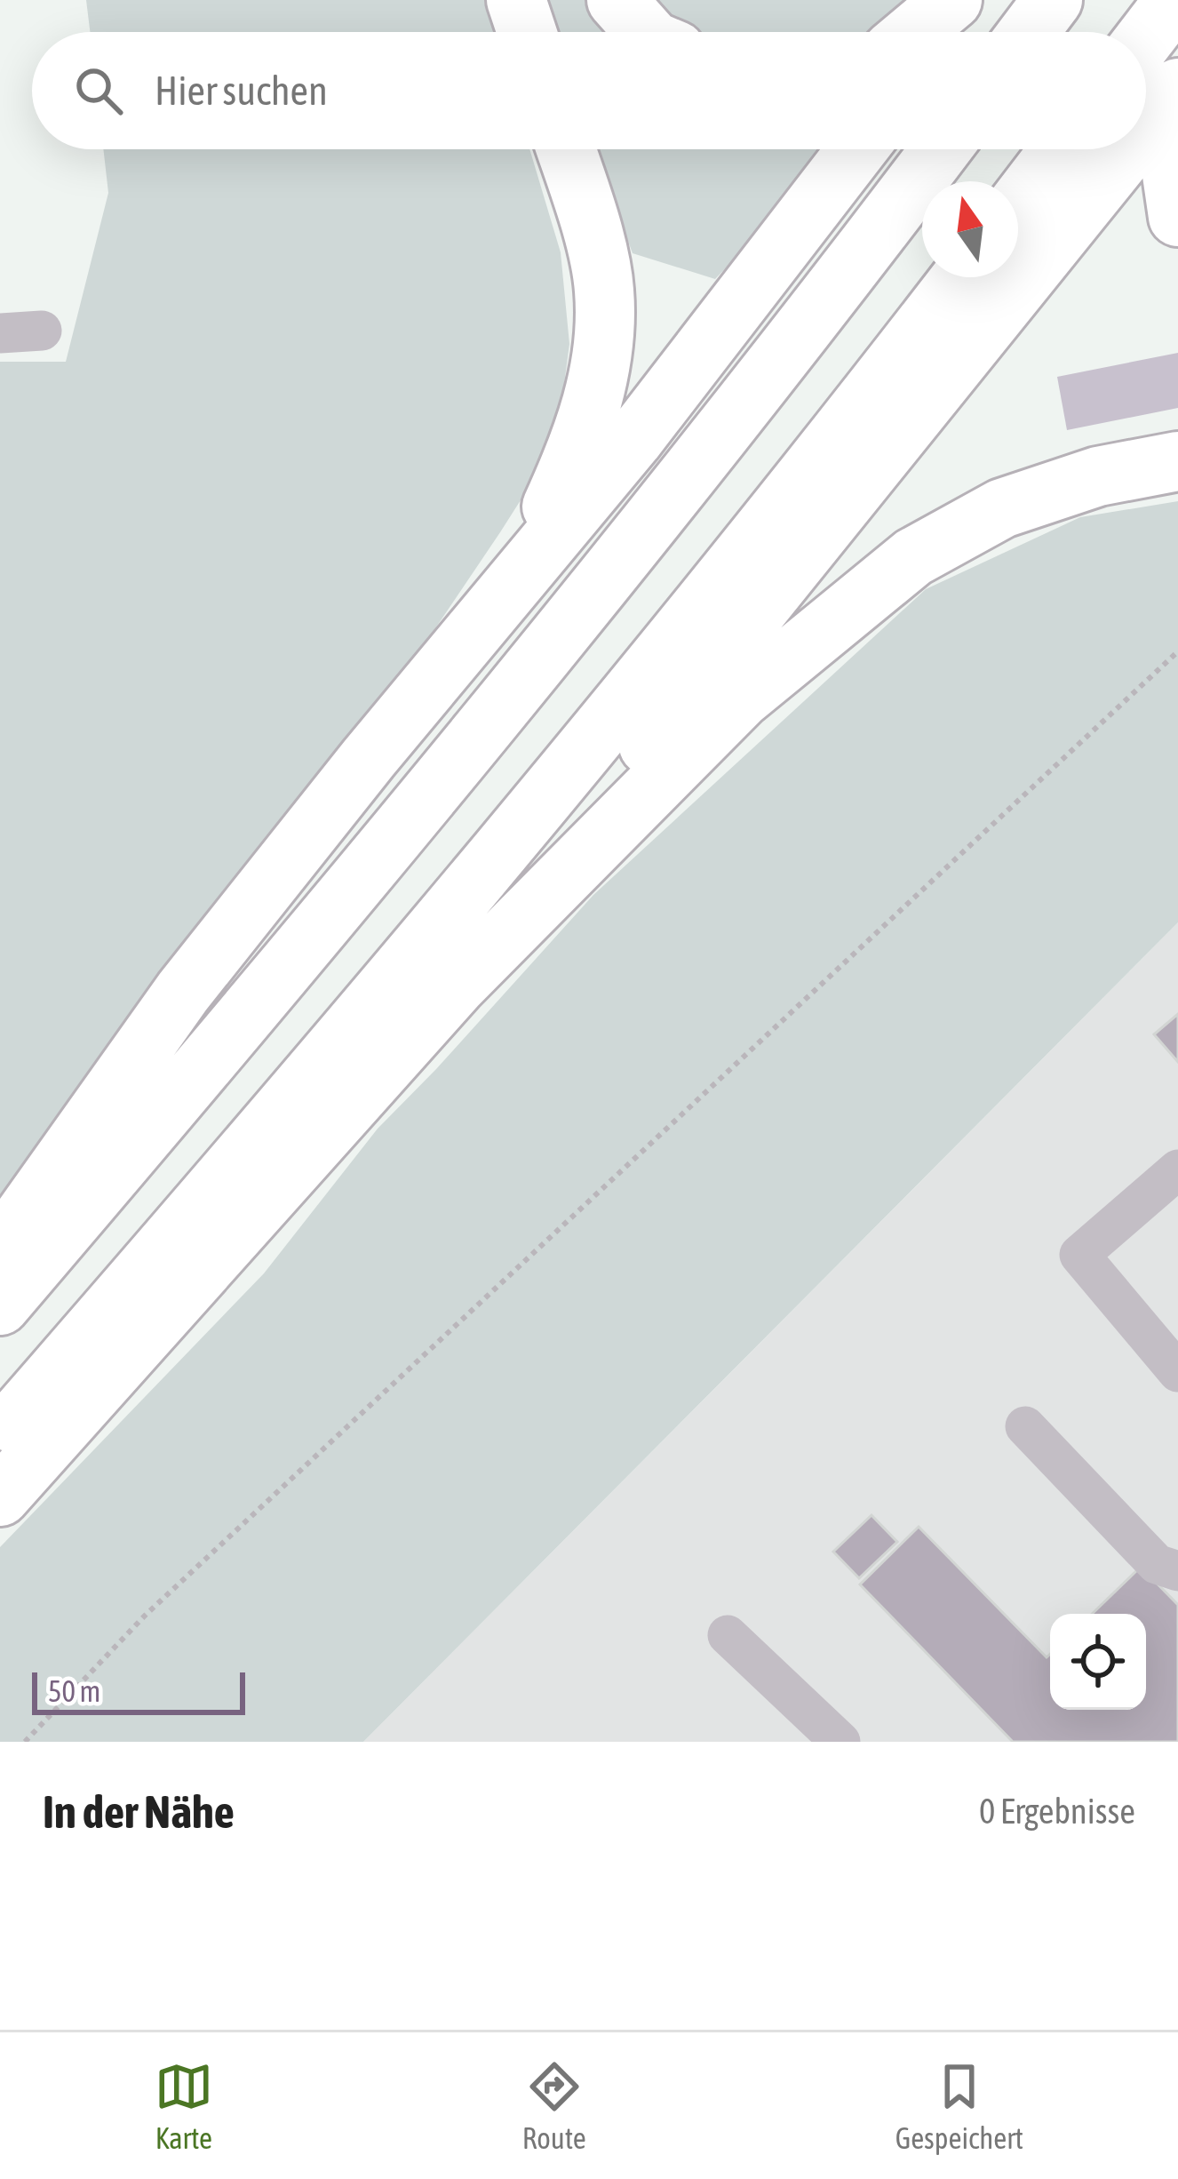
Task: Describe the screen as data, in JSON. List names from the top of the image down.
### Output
{
  "scale_bar": "50 m",
  "north": "top",
  "page": {
    "search": "Hier suchen",
    "scale": "50 m",
    "heading": ["In der Nähe", "0 Ergebnisse"],
    "nav": ["Karte", "Route", "Gespeichert"]
  }
}
